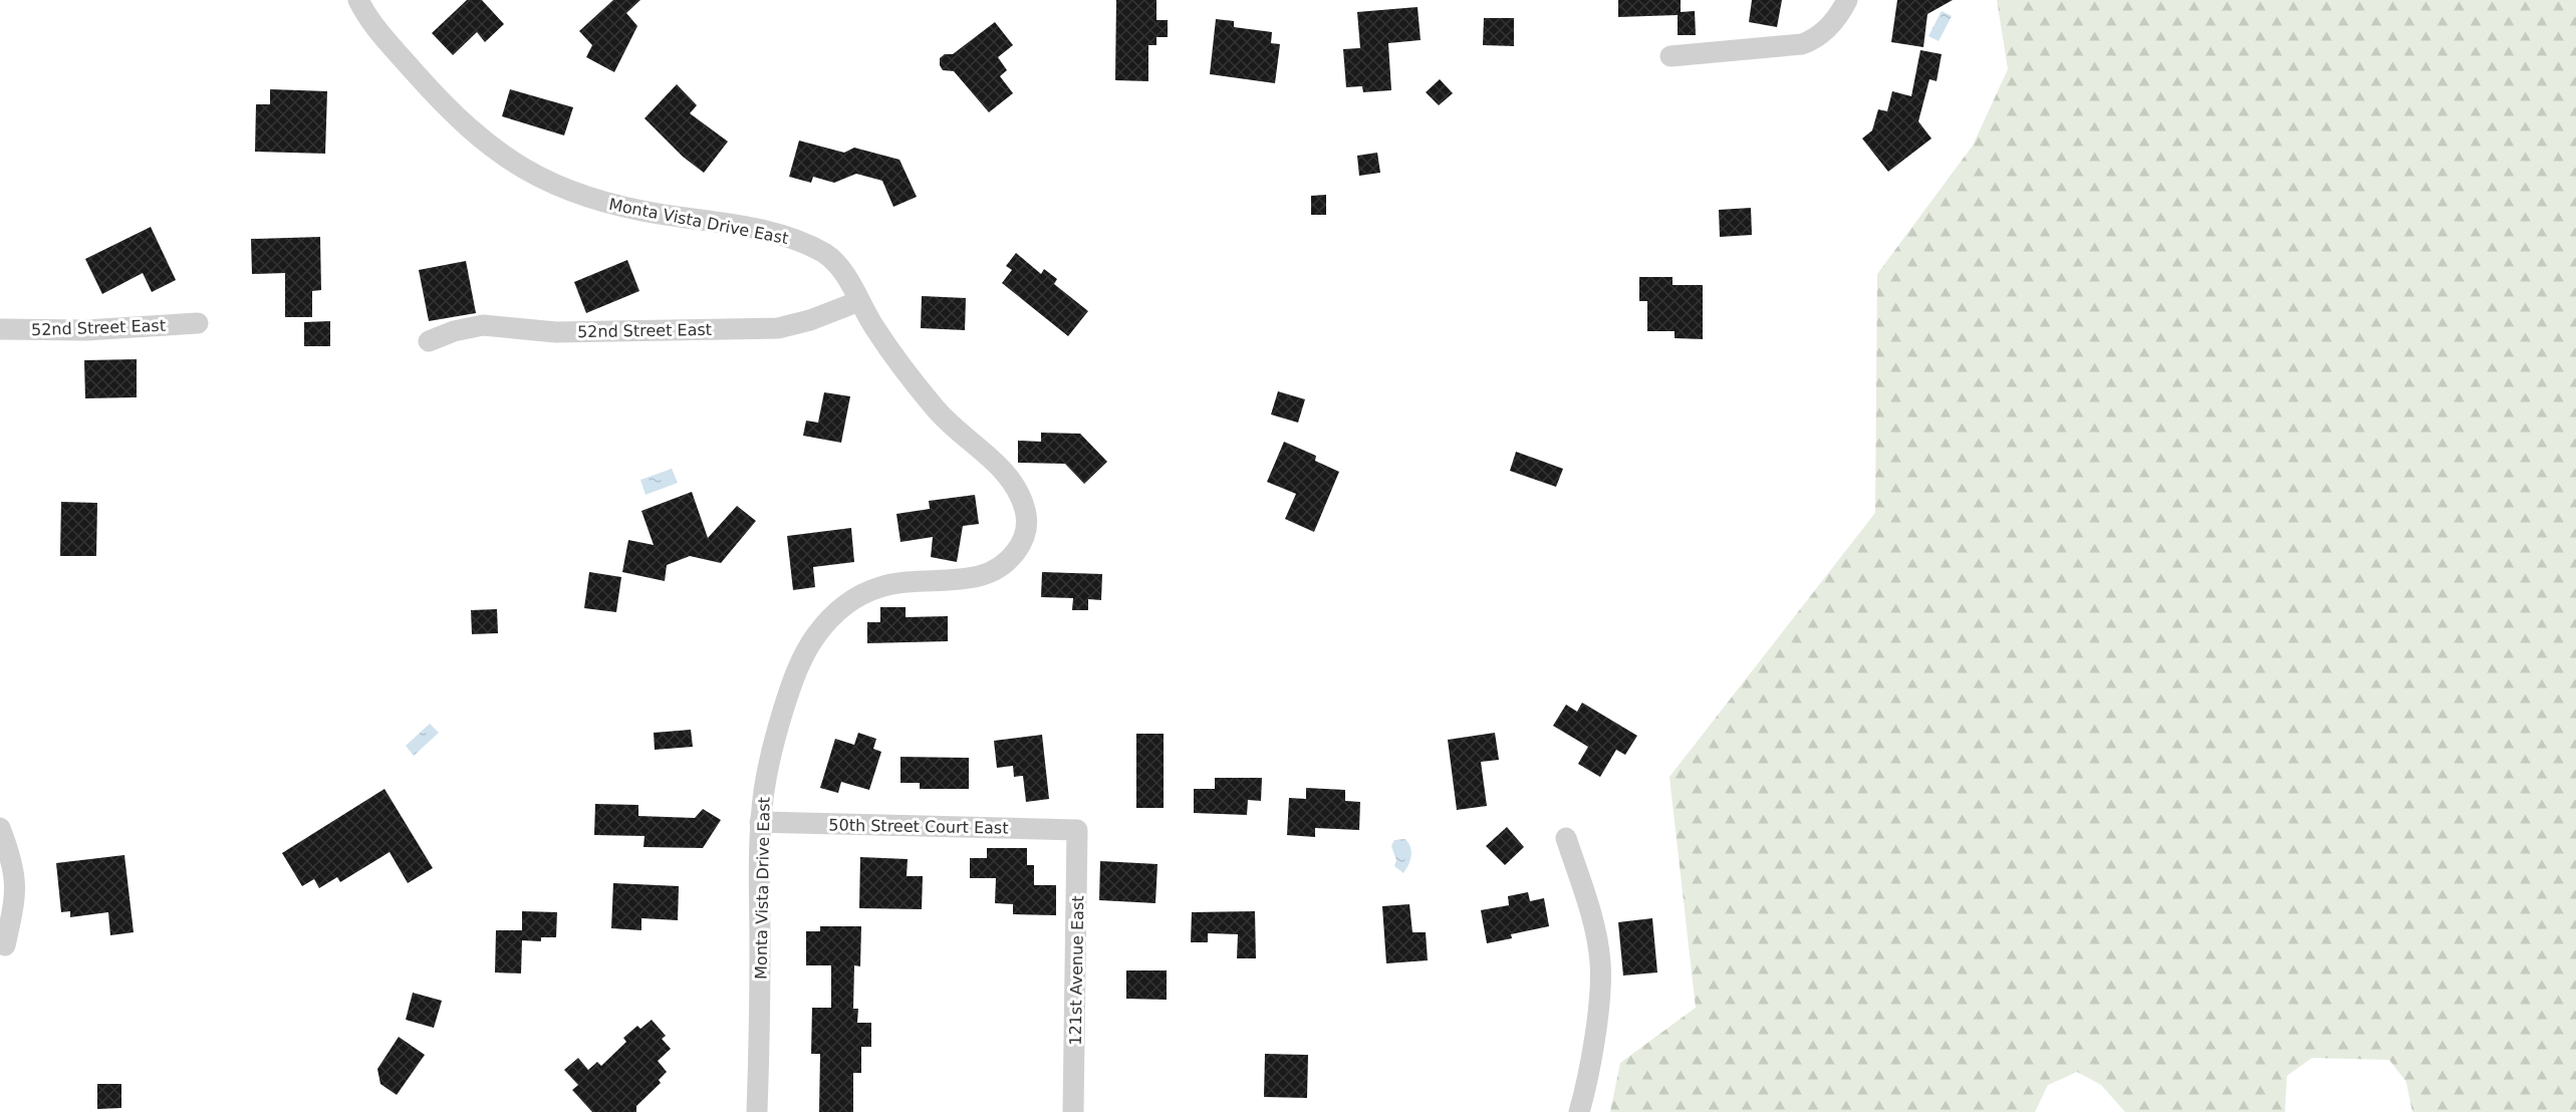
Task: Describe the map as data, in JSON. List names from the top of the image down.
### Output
{
  "streets": {
    "street": [
      "Monta Vista Drive East",
      "52nd Street East",
      "50th Street Court East",
      "121st Avenue East"
    ]
  },
  "crossings": [
    ["Monta Vista Drive East", "52nd Street East"],
    ["Monta Vista Drive East", "50th Street Court East"],
    ["50th Street Court East", "121st Avenue East"]
  ]
}
